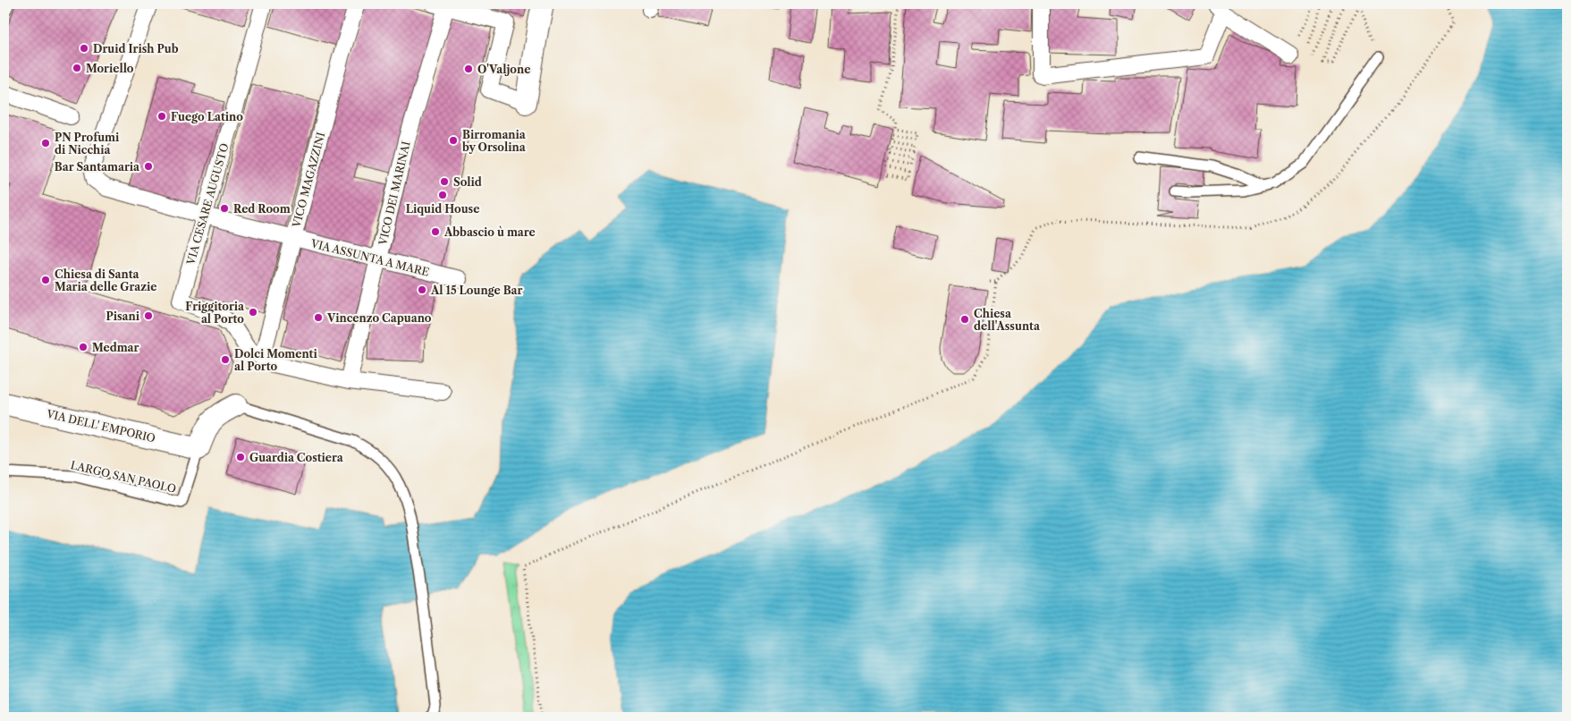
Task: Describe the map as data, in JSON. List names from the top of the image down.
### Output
{
  "streets": {
    "street": [
      "VICO MAGAZZINI",
      "VICO DEI MARINAI",
      "VIA CESARE AUGUSTO",
      "VIA ASSUNTA A MARE",
      "VIA DELL' EMPORIO"
    ],
    "lane": ["LARGO SAN PAOLO"]
  },
  "crossings": [
    ["VICO MAGAZZINI", "VIA CESARE AUGUSTO"],
    ["VICO MAGAZZINI", "VIA ASSUNTA A MARE"],
    ["VICO DEI MARINAI", "VIA ASSUNTA A MARE"],
    ["VIA CESARE AUGUSTO", "VIA ASSUNTA A MARE"],
    ["VIA DELL' EMPORIO", "LARGO SAN PAOLO"]
  ],
  "places": [
    "Druid Irish Pub",
    "Moriello",
    "O'Valjone",
    "Fuego Latino",
    "Birromania by Orsolina",
    "PN Profumi di Nicchia",
    "Bar Santamaria",
    "Solid",
    "Liquid House",
    "Red Room",
    "Abbascio ù mare",
    "Chiesa di Santa Maria delle Grazie",
    "Al 15 Lounge Bar",
    "Friggitoria al Porto",
    "Pisani",
    "Vincenzo Capuano",
    "Chiesa dell'Assunta",
    "Medmar",
    "Dolci Momenti al Porto",
    "Guardia Costiera"
  ]
}
